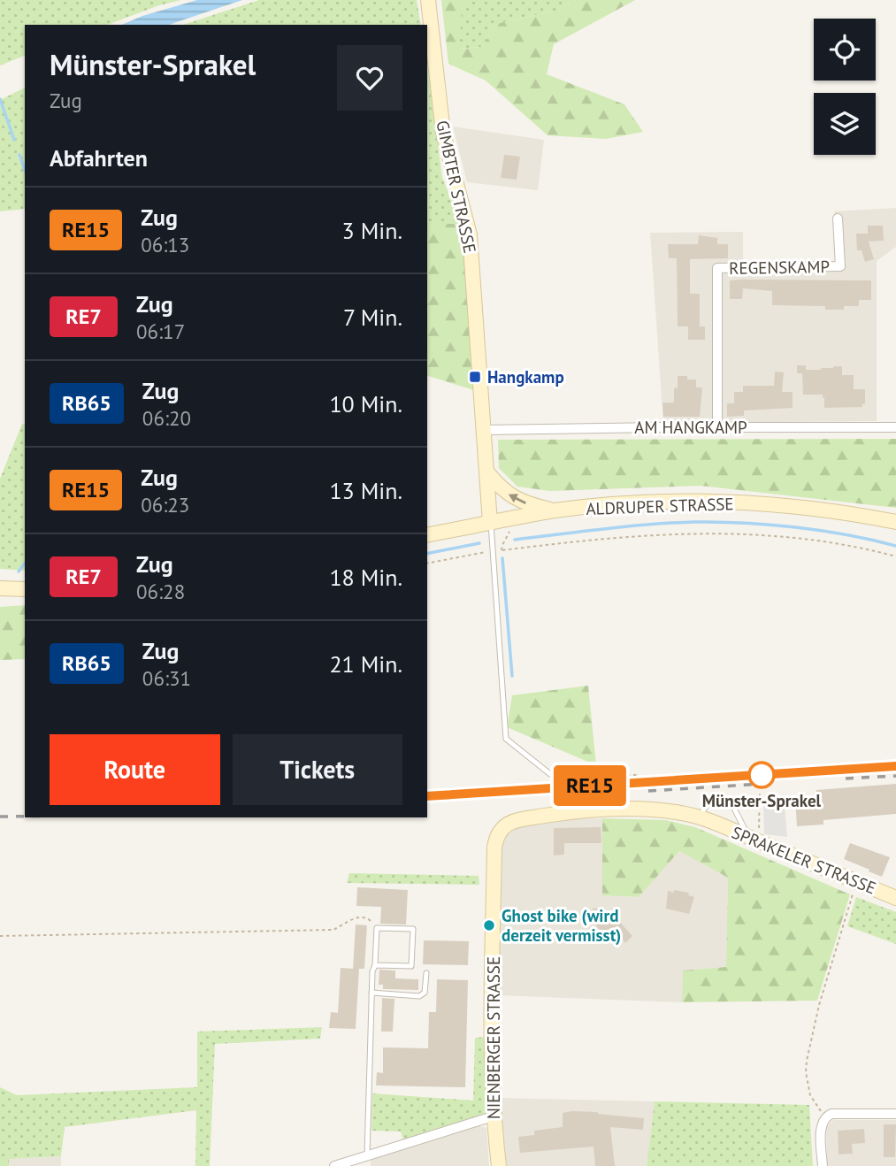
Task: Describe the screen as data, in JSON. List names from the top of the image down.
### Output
{
  "streets": {
    "street": [
      "GIMBTER STRASSE",
      "REGENSKAMP",
      "AM HANGKAMP",
      "ALDRUPER STRASSE",
      "SPRAKELER STRASSE",
      "NIENBERGER STRASSE"
    ]
  },
  "crossings": [
    ["GIMBTER STRASSE", "AM HANGKAMP"],
    ["GIMBTER STRASSE", "ALDRUPER STRASSE"],
    ["REGENSKAMP", "AM HANGKAMP"],
    ["SPRAKELER STRASSE", "NIENBERGER STRASSE"]
  ],
  "places": {
    "transit": ["Hangkamp"],
    "other": ["Münster-Sprakel", "Ghost bike (wird derzeit vermisst)"]
  },
  "page": {
    "on_map": "RE15",
    "heading": [
      ["Münster-Sprakel", "Zug"],
      "Abfahrten"
    ],
    "list": [
      {
        "mark": "RE15",
        "name": "Zug",
        "note": "06:13",
        "value": "3 Min."
      },
      {
        "mark": "RE7",
        "name": "Zug",
        "note": "06:17",
        "value": "7 Min."
      },
      {
        "mark": "RB65",
        "name": "Zug",
        "note": "06:20",
        "value": "10 Min."
      },
      {
        "mark": "RE15",
        "name": "Zug",
        "note": "06:23",
        "value": "13 Min."
      },
      {
        "mark": "RE7",
        "name": "Zug",
        "note": "06:28",
        "value": "18 Min."
      },
      {
        "mark": "RB65",
        "name": "Zug",
        "note": "06:31",
        "value": "21 Min."
      }
    ],
    "buttons": ["Route", "Tickets"]
  }
}
